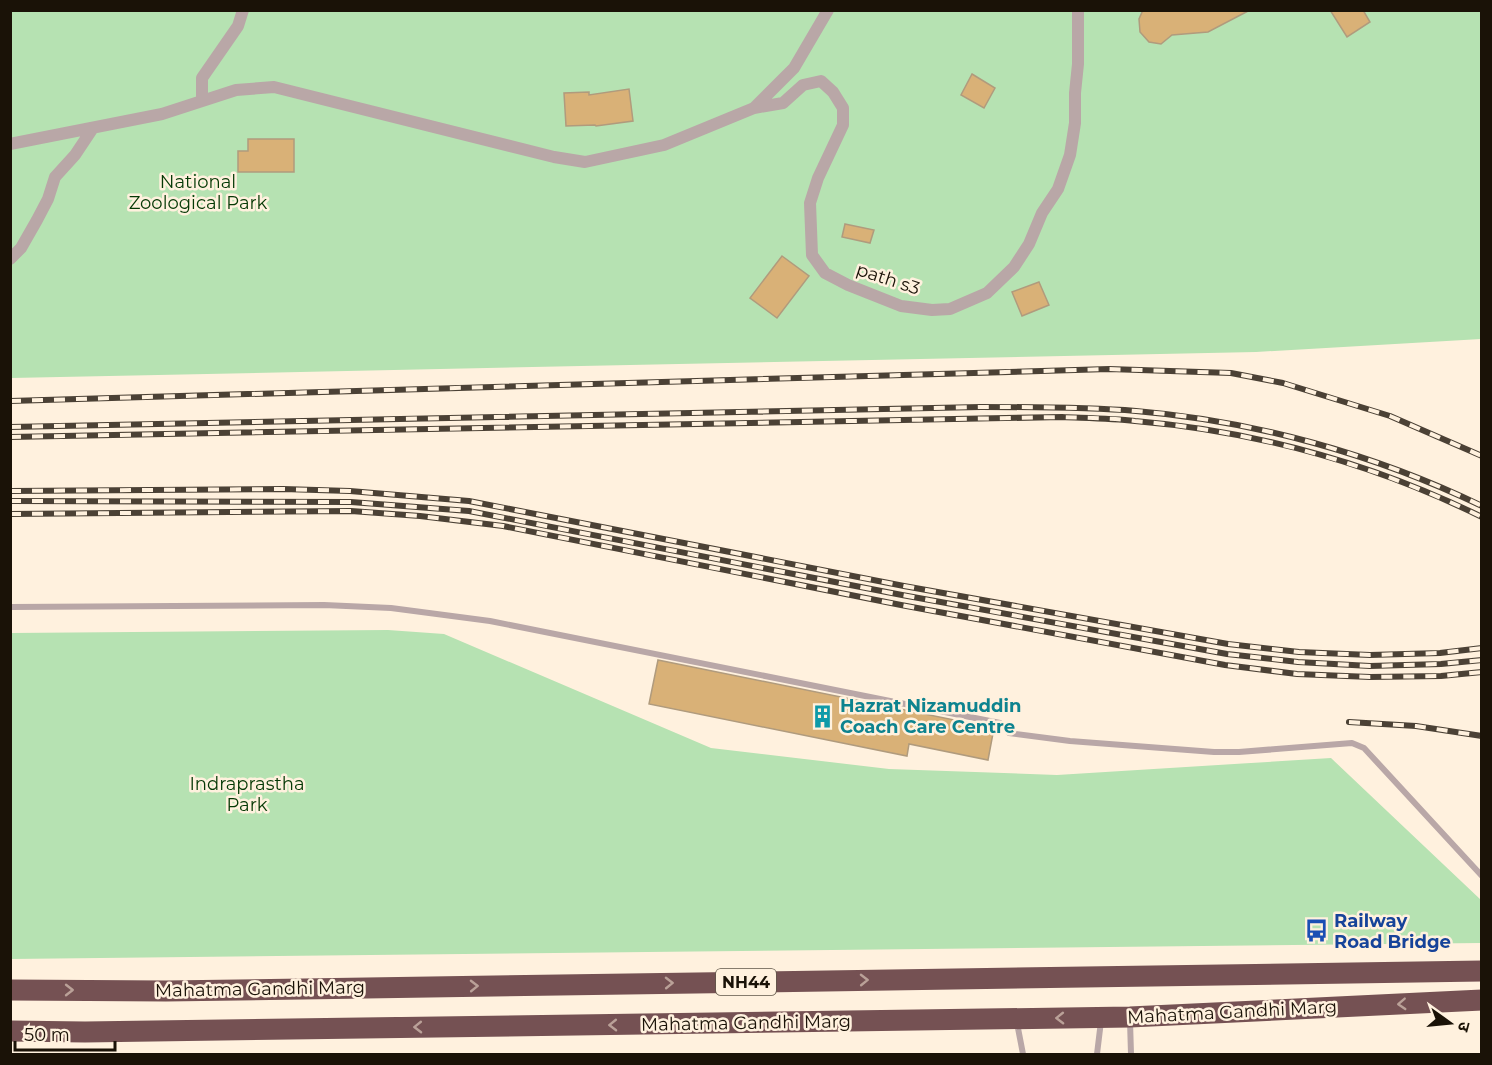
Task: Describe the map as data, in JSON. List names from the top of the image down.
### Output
{
  "streets": {
    "highway": ["NH44", "Mahatma Gandhi Marg"],
    "street": ["path s3"]
  },
  "parks": ["National Zoological Park", "Indraprastha Park"],
  "places": {
    "building": ["Hazrat Nizamuddin Coach Care Centre"],
    "bus stop": ["Railway Road Bridge"]
  },
  "scale_bar": "50 m",
  "north": "right"
}
